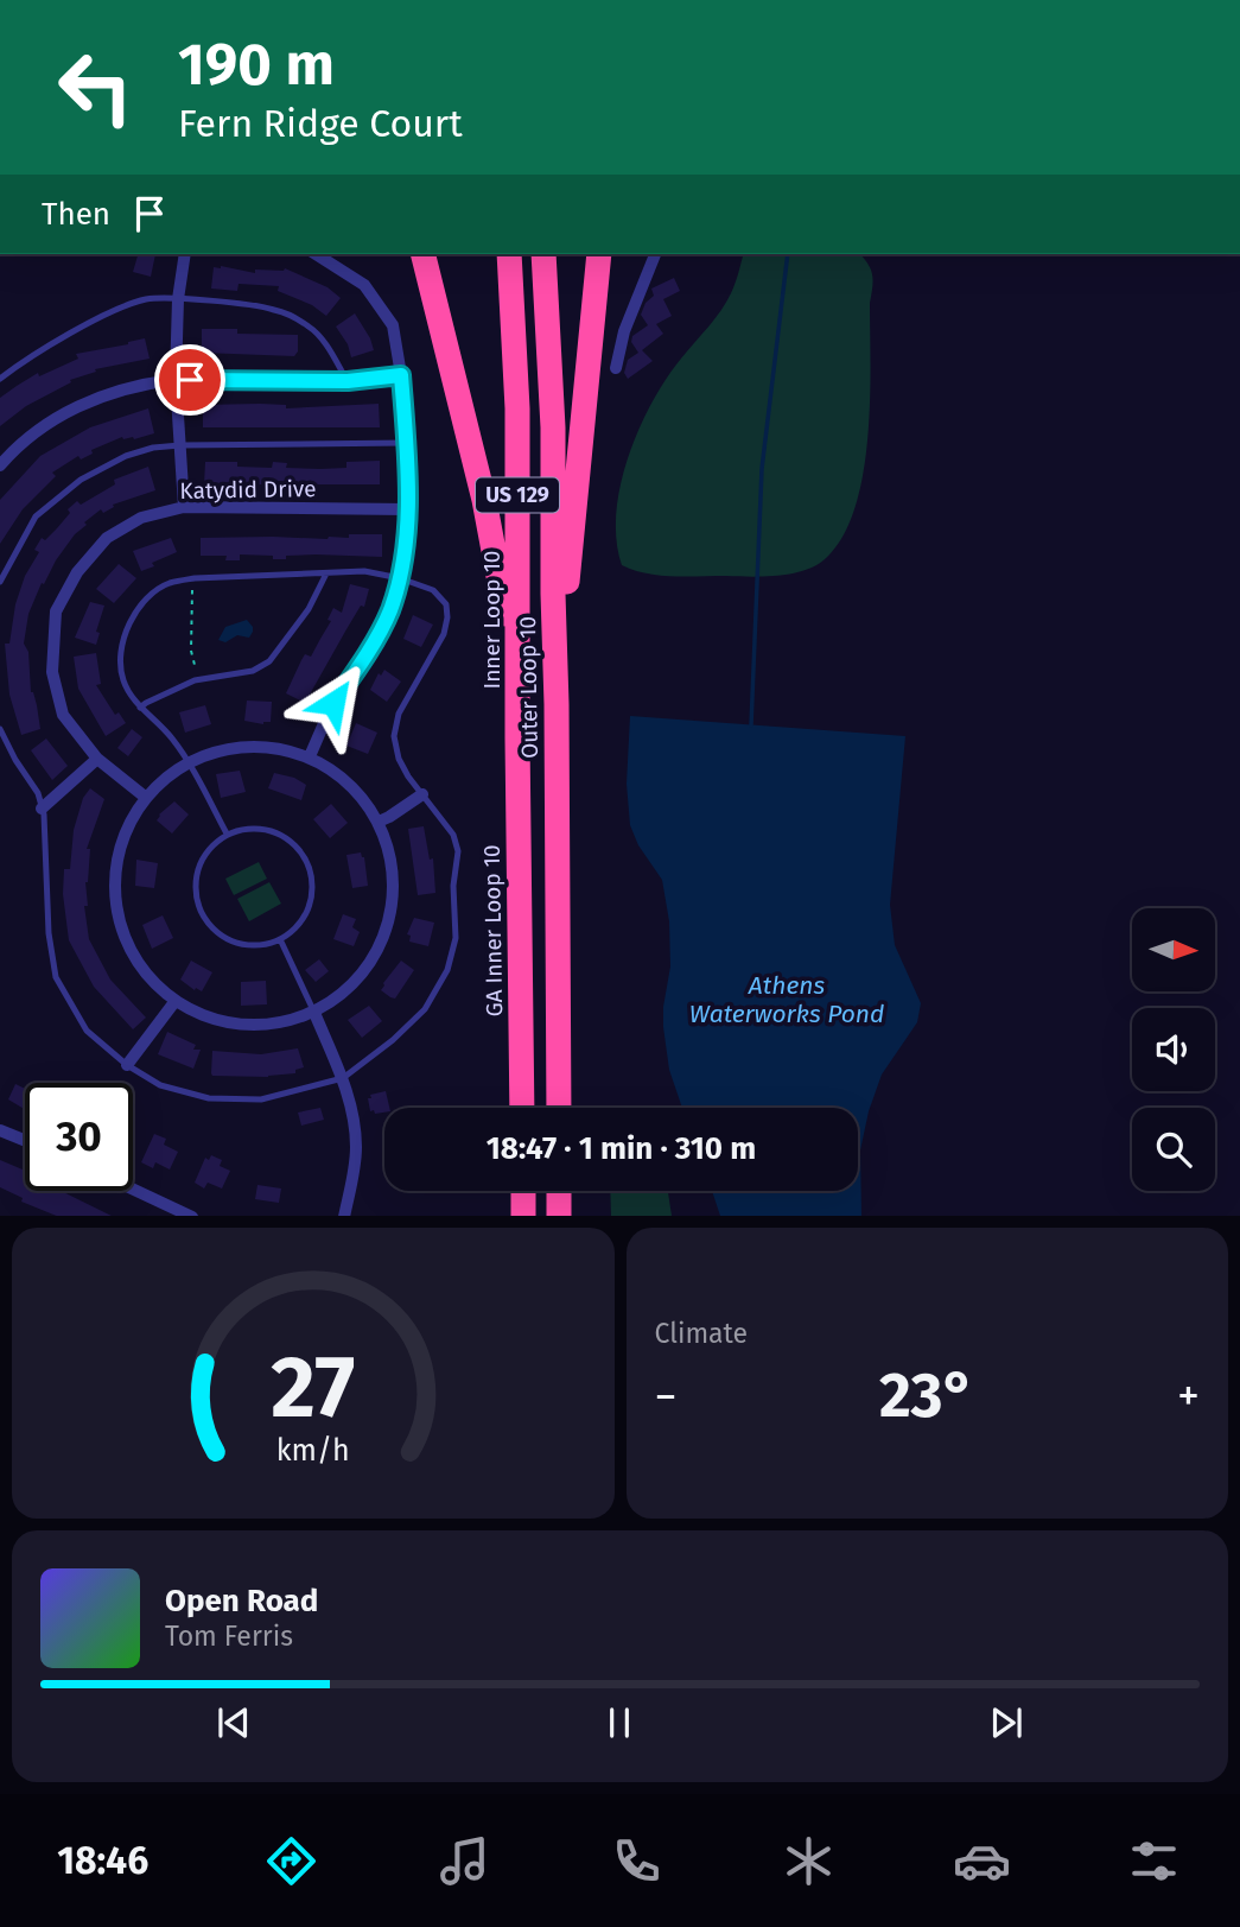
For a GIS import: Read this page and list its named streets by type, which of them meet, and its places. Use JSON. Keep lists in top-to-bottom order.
{
  "streets": {
    "highway": [
      "US 129",
      "Inner Loop 10",
      "Outer Loop 10",
      "GA Inner Loop 10"
    ],
    "street": ["Katydid Drive"]
  },
  "crossings": [
    ["Inner Loop 10", "GA Inner Loop 10"]
  ],
  "water": ["Athens Waterworks Pond"],
  "north": "right",
  "page": {
    "turn": ["190 m", "Fern Ridge Court"],
    "then": "Then",
    "limit": "30",
    "trip": "18:47 · 1 min · 310 m",
    "tile": "Climate",
    "heat": ["−", "23°", "+"],
    "song": ["Open Road", "Tom Ferris"],
    "tabs": "18:46",
    "gauge": ["27", "km/h"]
  }
}
